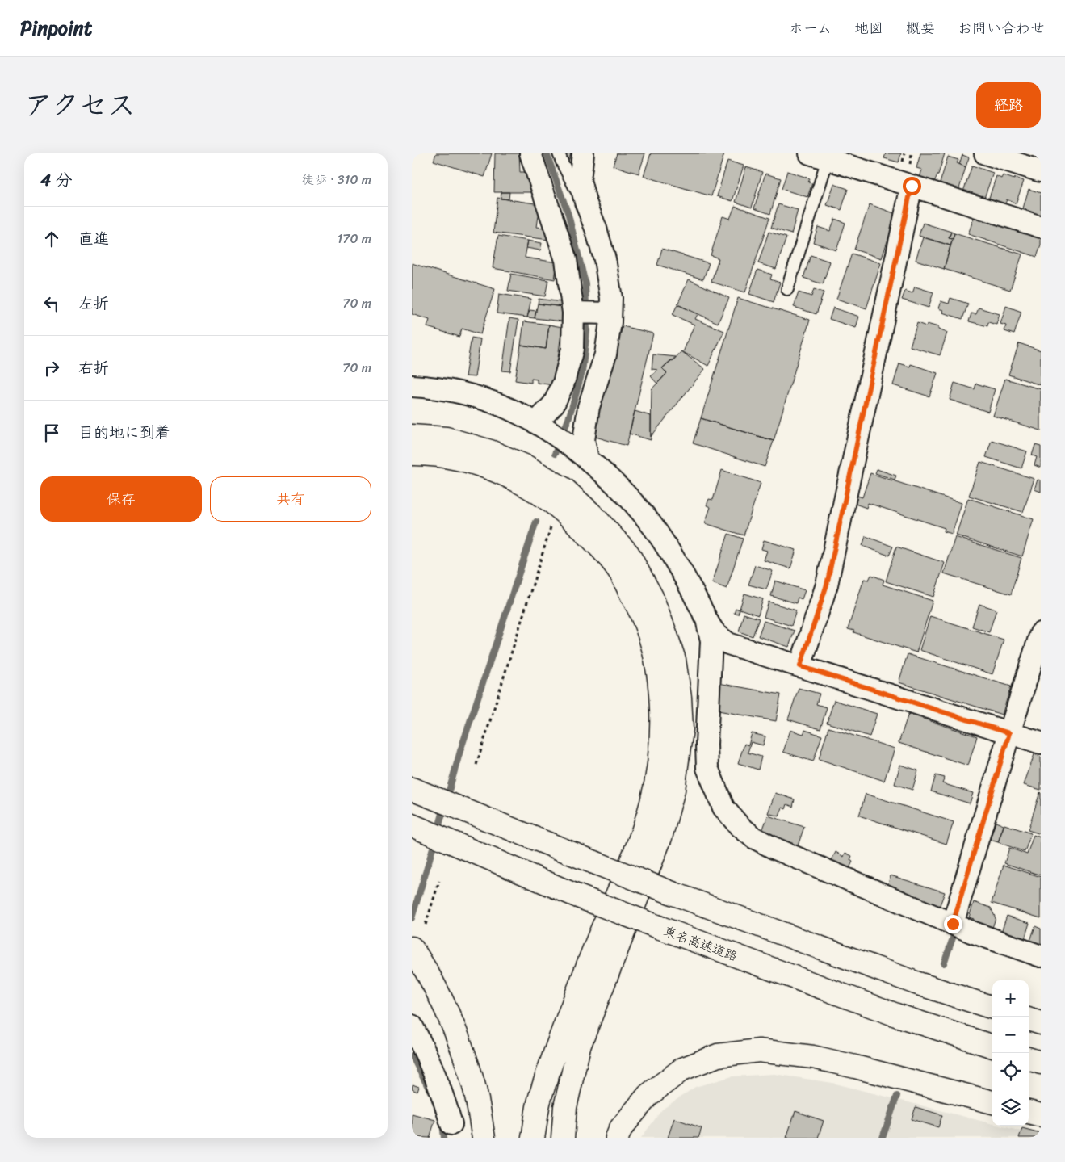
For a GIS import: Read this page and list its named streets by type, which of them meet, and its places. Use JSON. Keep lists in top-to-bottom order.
{
  "streets": {
    "highway": ["東名高速道路"]
  },
  "page": {
    "header": "Pinpoint",
    "nav": [
      "ホーム",
      "地図",
      "概要",
      "お問い合わせ"
    ],
    "title": "アクセス",
    "buttons": [
      "経路",
      ["保存", "共有"]
    ],
    "heading": ["4 分", "徒歩 · 310 m"],
    "list": [
      ["直進", "170 m"],
      ["左折", "70 m"],
      ["右折", "70 m"],
      "目的地に到着"
    ],
    "map_buttons": ["+", "−"]
  }
}
